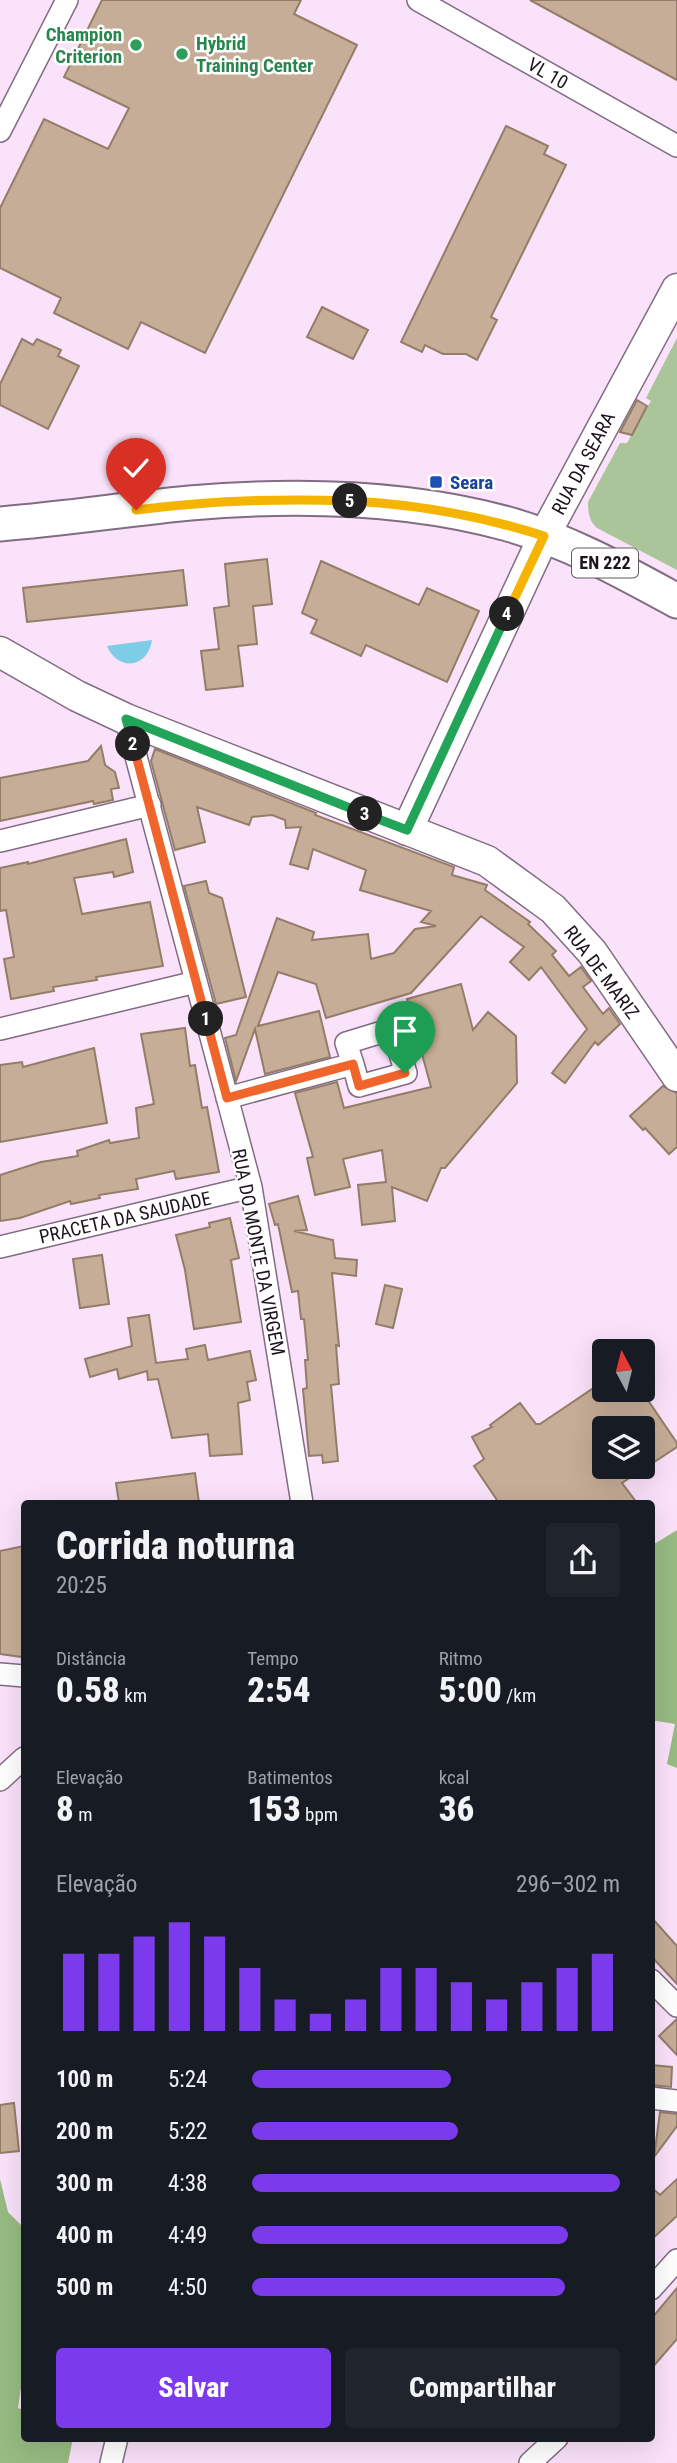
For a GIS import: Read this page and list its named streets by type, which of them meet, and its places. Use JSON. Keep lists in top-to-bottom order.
{
  "streets": {
    "main road": ["RUA DA SEARA", "EN 222", "RUA DE MARIZ"],
    "street": ["VL 10", "PRACETA DA SAUDADE", "RUA DO MONTE DA VIRGEM"]
  },
  "crossings": [
    ["RUA DA SEARA", "EN 222"],
    ["RUA DA SEARA", "RUA DE MARIZ"],
    ["RUA DE MARIZ", "RUA DO MONTE DA VIRGEM"],
    ["PRACETA DA SAUDADE", "RUA DO MONTE DA VIRGEM"]
  ],
  "places": {
    "other": ["Champion Criterion", "Hybrid Training Center"],
    "transit": ["Seara"]
  },
  "north": "top",
  "page": {
    "pins": [
      "5",
      "4",
      "2",
      "3",
      "1"
    ],
    "heading": ["Corrida noturna", "20:25"],
    "stats": [
      ["Distância", "0.58 km"],
      ["Tempo", "2:54"],
      ["Ritmo", "5:00 /km"],
      ["Elevação", "8 m"],
      ["Batimentos", "153 bpm"],
      ["kcal", "36"]
    ],
    "chart": ["Elevação", "296–302 m"],
    "list": [
      {
        "name": "100 m",
        "note": "5:24"
      },
      {
        "name": "200 m",
        "note": "5:22"
      },
      {
        "name": "300 m",
        "note": "4:38"
      },
      {
        "name": "400 m",
        "note": "4:49"
      },
      {
        "name": "500 m",
        "note": "4:50"
      }
    ],
    "buttons": ["Salvar", "Compartilhar"]
  }
}
